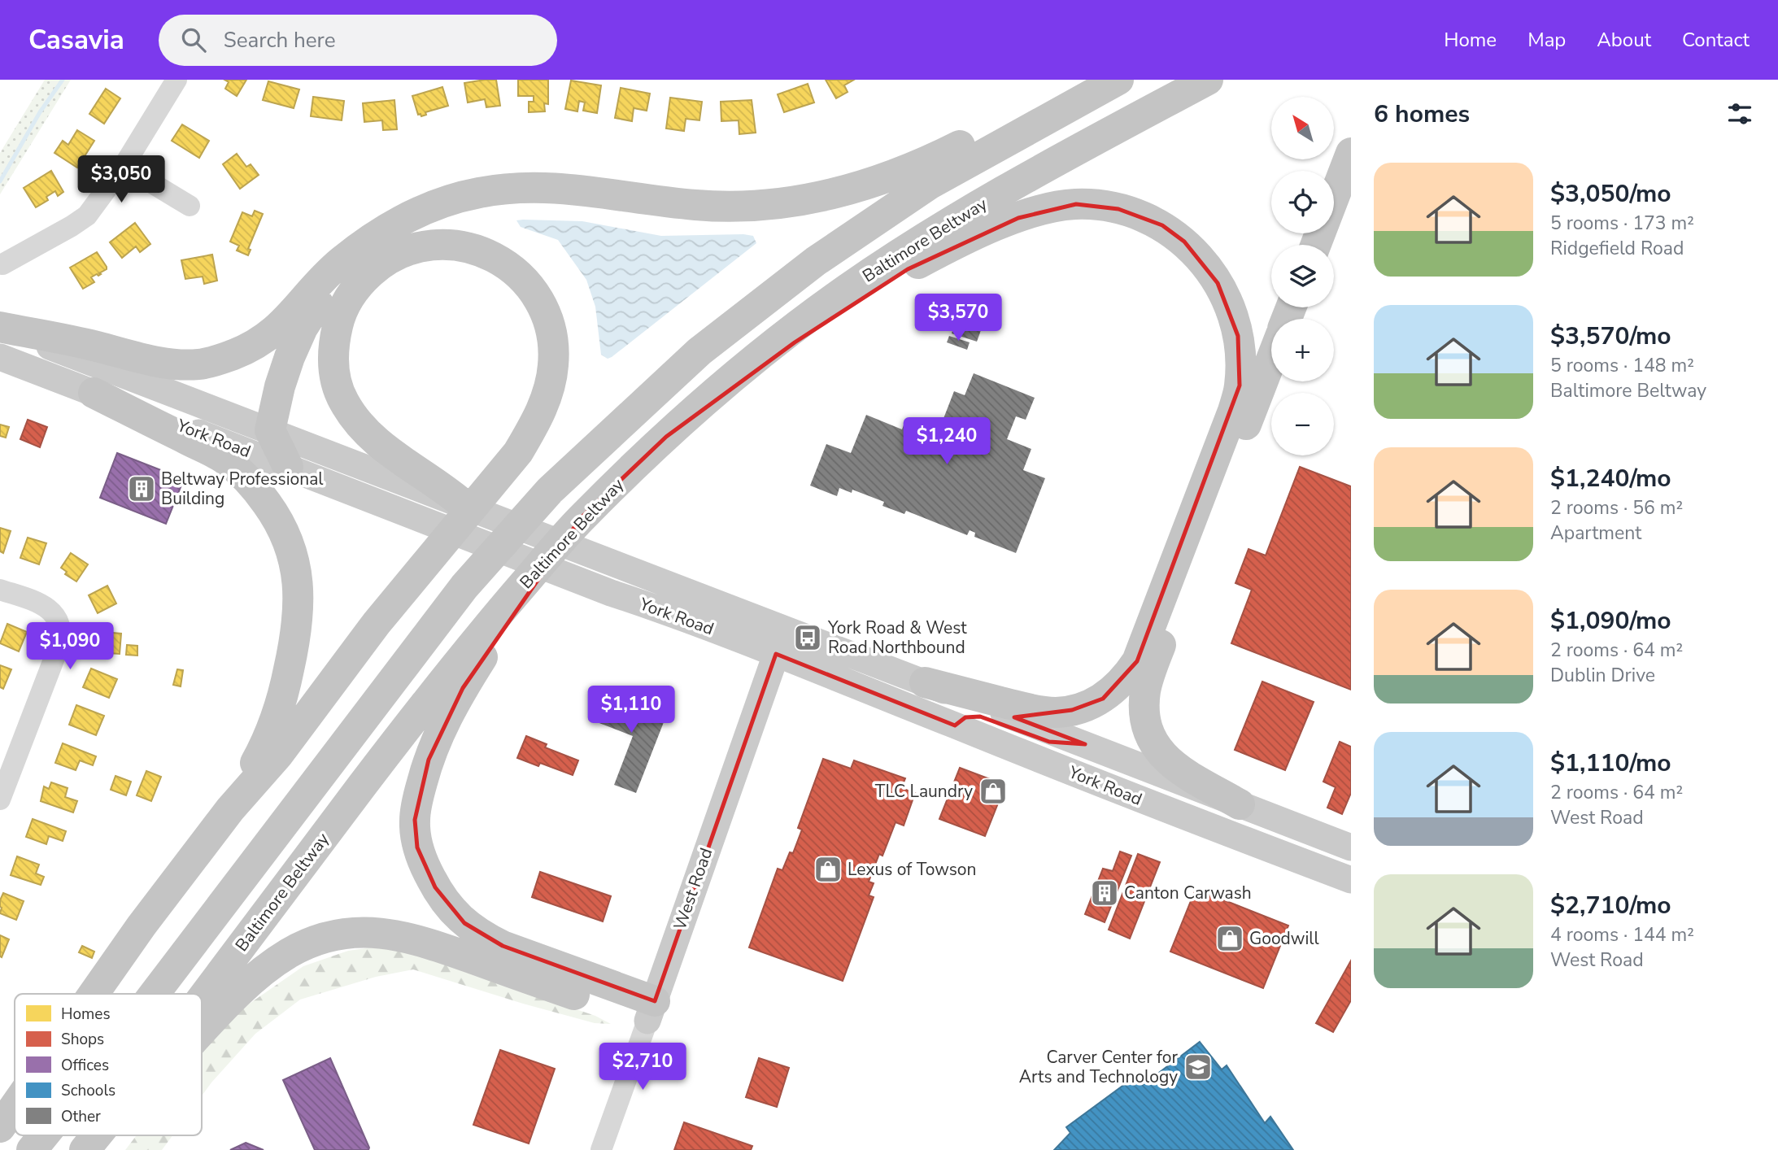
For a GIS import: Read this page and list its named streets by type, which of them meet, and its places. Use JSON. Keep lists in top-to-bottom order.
{
  "streets": {
    "highway": ["Baltimore Beltway"],
    "main road": ["York Road", "West Road"]
  },
  "crossings": [
    ["York Road", "West Road"]
  ],
  "places": {
    "building": ["Beltway Professional Building", "Canton Carwash"],
    "bus stop": ["York Road & West Road Northbound"],
    "shop": ["TLC Laundry", "Lexus of Towson", "Goodwill"],
    "school or university": ["Carver Center for Arts and Technology"]
  },
  "legend": [
    "Homes",
    "Shops",
    "Offices",
    "Schools",
    "Other"
  ],
  "north": "top left",
  "page": {
    "header": "Casavia",
    "search": "Search here",
    "nav": [
      "Home",
      "Map",
      "About",
      "Contact"
    ],
    "heading": "6 homes",
    "map_buttons": ["+", "−"],
    "list": [
      {
        "name": "$3,050/mo",
        "note": "5 rooms · 173 m² · Ridgefield Road"
      },
      {
        "name": "$3,570/mo",
        "note": "5 rooms · 148 m² · Baltimore Beltway"
      },
      {
        "name": "$1,240/mo",
        "note": "2 rooms · 56 m² · Apartment"
      },
      {
        "name": "$1,090/mo",
        "note": "2 rooms · 64 m² · Dublin Drive"
      },
      {
        "name": "$1,110/mo",
        "note": "2 rooms · 64 m² · West Road"
      },
      {
        "name": "$2,710/mo",
        "note": "4 rooms · 144 m² · West Road"
      }
    ],
    "price": [
      "$3,050",
      "$3,570",
      "$1,240",
      "$1,090",
      "$1,110",
      "$2,710"
    ]
  }
}
